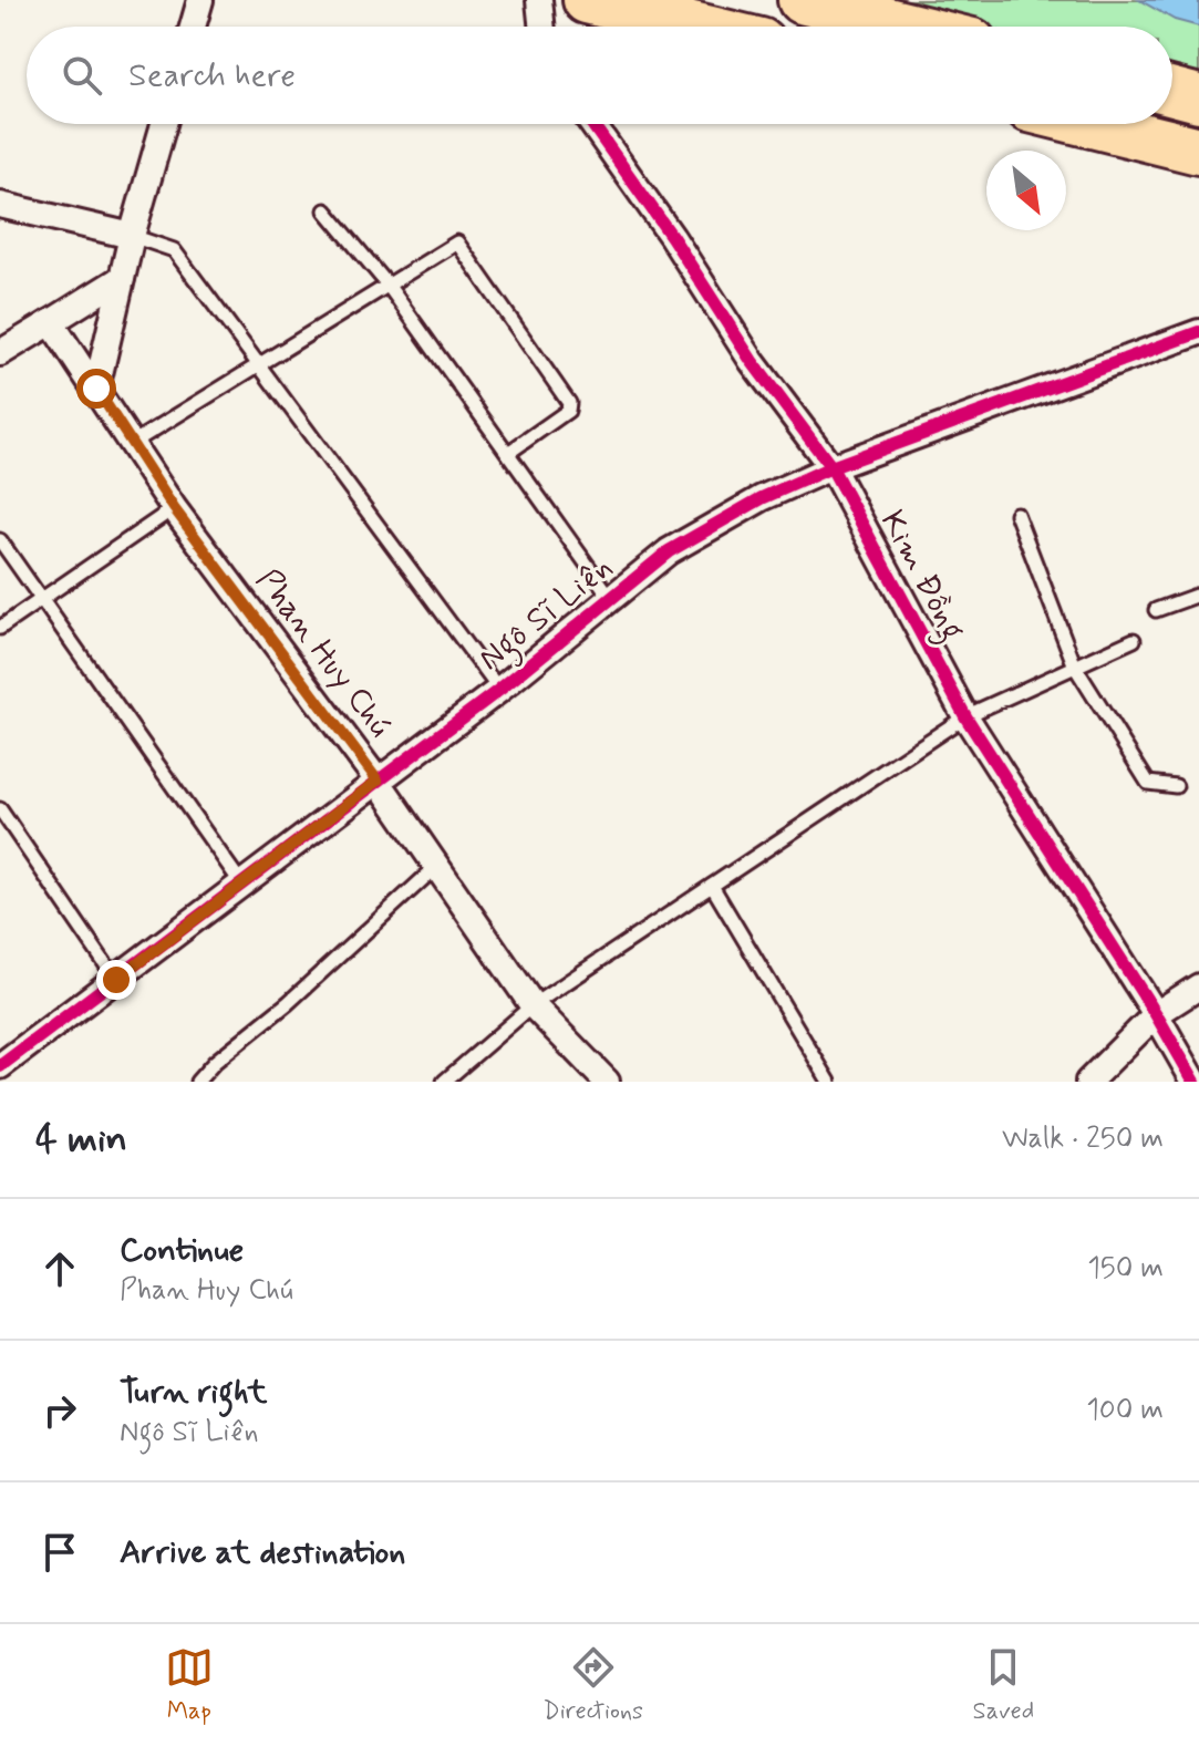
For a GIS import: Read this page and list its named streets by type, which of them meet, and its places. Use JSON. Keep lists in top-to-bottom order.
{
  "streets": {
    "street": ["Kim Đồng", "Ngô Sĩ Liên", "Phan Huy Chú"]
  },
  "crossings": [
    ["Kim Đồng", "Ngô Sĩ Liên"],
    ["Ngô Sĩ Liên", "Phan Huy Chú"]
  ],
  "north": "bottom right",
  "page": {
    "search": "Search here",
    "heading": ["4 min", "Walk · 250 m"],
    "list": [
      ["Continue", "Phan Huy Chú", "150 m"],
      ["Turn right", "Ngô Sĩ Liên", "100 m"],
      "Arrive at destination"
    ],
    "nav": ["Map", "Directions", "Saved"]
  }
}
